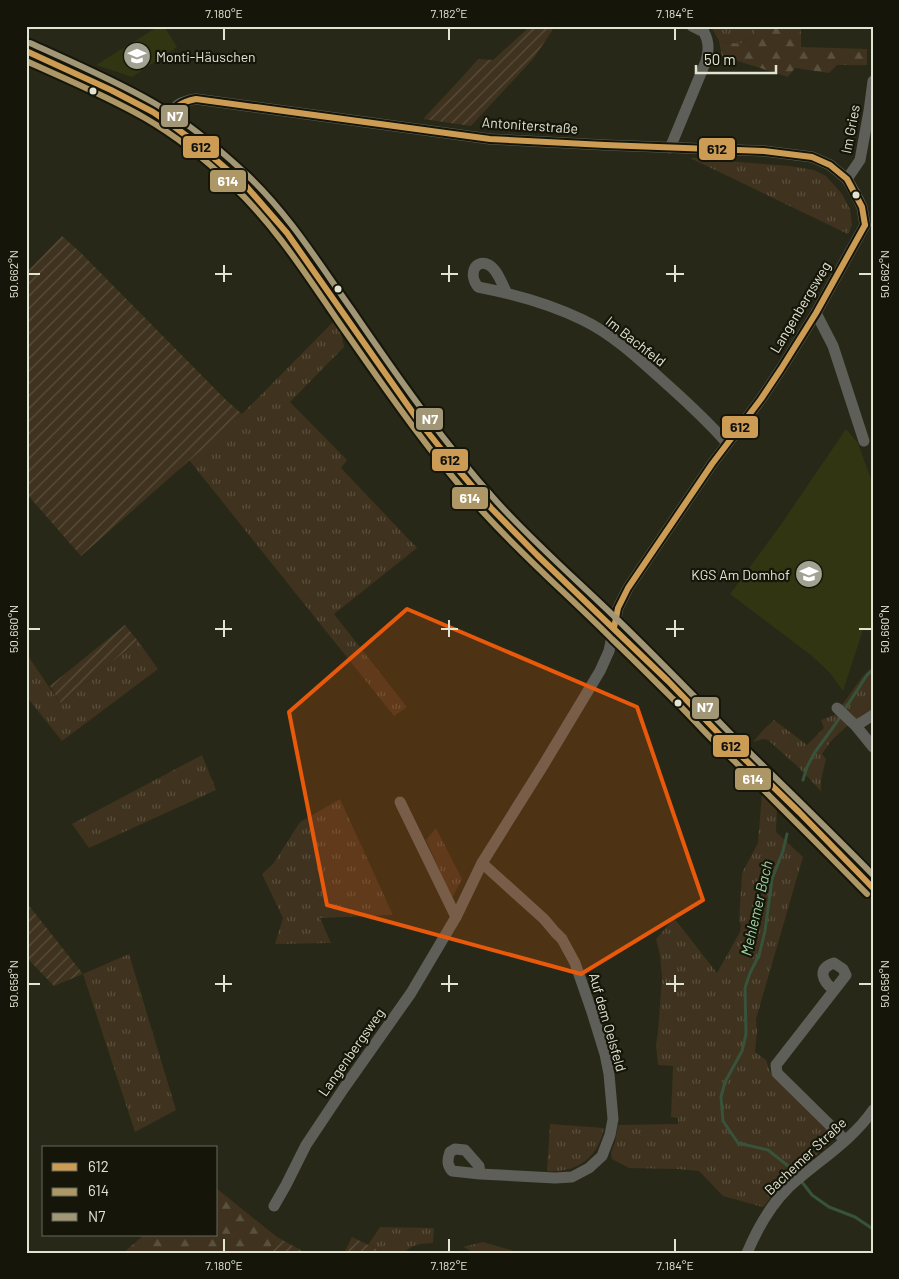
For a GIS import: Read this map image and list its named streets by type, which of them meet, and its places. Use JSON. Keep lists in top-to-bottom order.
{
  "streets": {
    "street": [
      "Antoniterstraße",
      "Im Gries",
      "Langenbergsweg",
      "Im Bachfeld",
      "Auf dem Oelsfeld",
      "Bachemer Straße"
    ]
  },
  "crossings": [
    ["Antoniterstraße", "Im Gries"],
    ["Antoniterstraße", "Langenbergsweg"],
    ["Langenbergsweg", "Im Bachfeld"],
    ["Langenbergsweg", "Auf dem Oelsfeld"]
  ],
  "water": ["Mehlemer Bach"],
  "places": {
    "school or university": ["Monti-Häuschen", "KGS Am Domhof"]
  },
  "lines": ["transit line N7", "transit line 612", "transit line 614"],
  "legend": ["612", "614", "N7"],
  "scale_bar": "50 m",
  "coordinates": [
    "7.180°E",
    "7.182°E",
    "7.184°E",
    "50.662°N",
    "50.660°N",
    "50.658°N"
  ]
}
